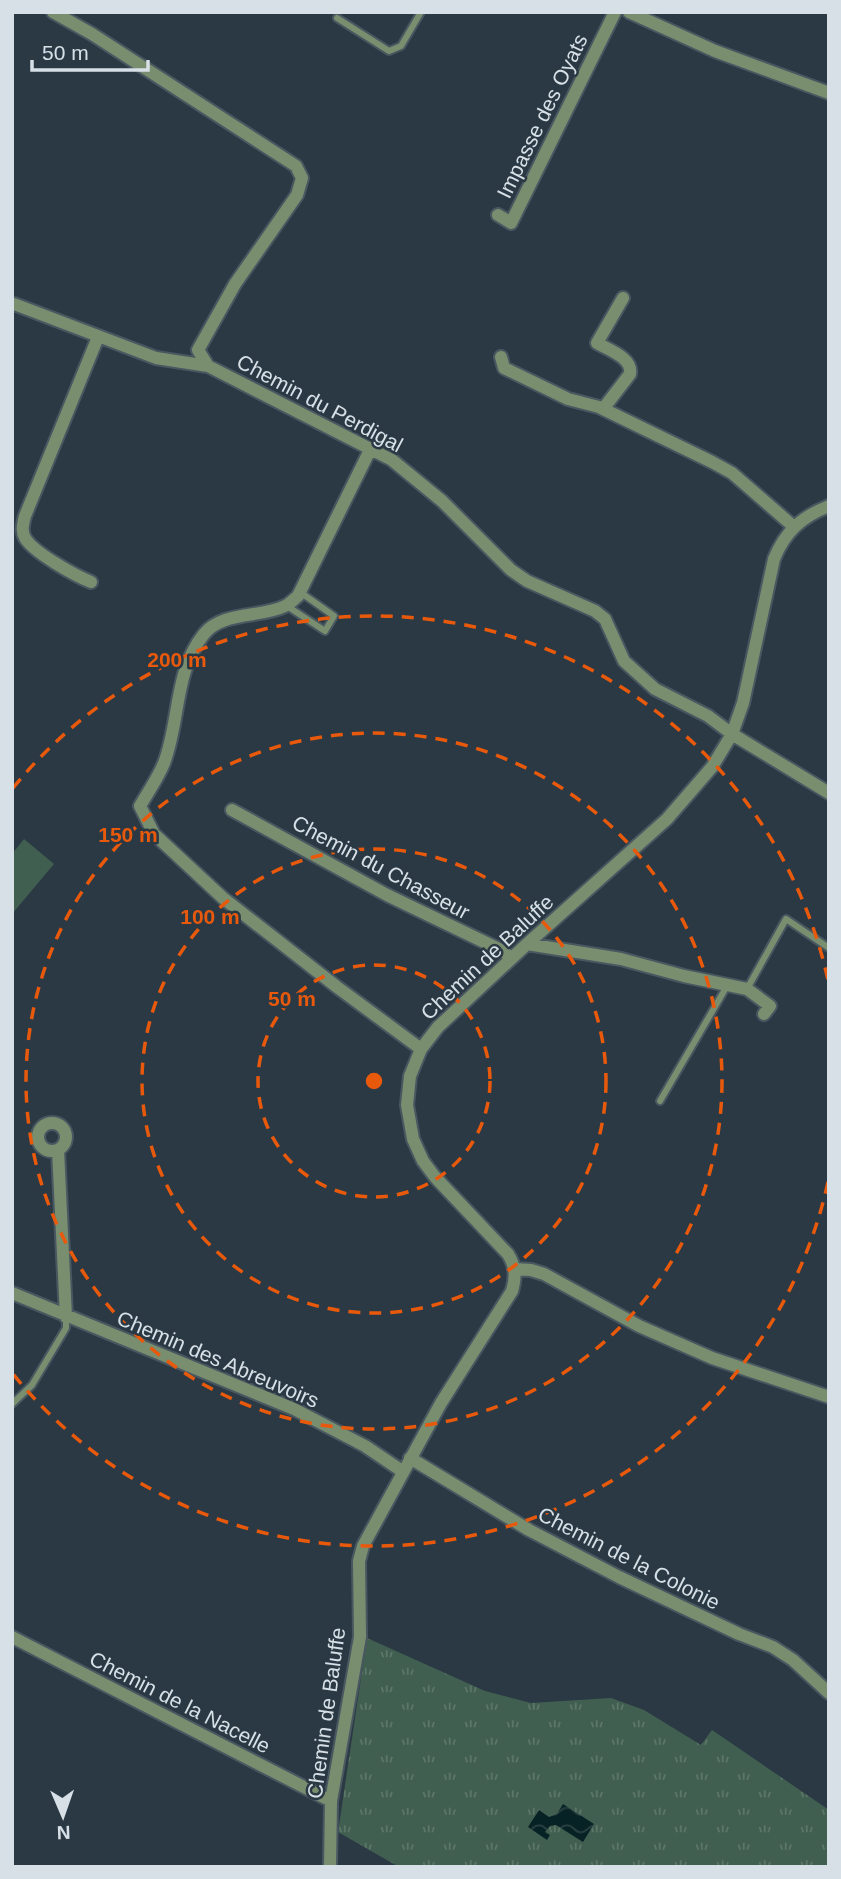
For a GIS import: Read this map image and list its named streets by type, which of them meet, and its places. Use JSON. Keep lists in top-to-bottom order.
{
  "streets": {
    "street": [
      "Impasse des Oyats",
      "Chemin du Perdigal",
      "Chemin du Chasseur",
      "Chemin de Baluffe",
      "Chemin des Abreuvoirs",
      "Chemin de la Colonie",
      "Chemin de la Nacelle"
    ]
  },
  "crossings": [
    ["Chemin du Perdigal", "Chemin de Baluffe"],
    ["Chemin du Chasseur", "Chemin de Baluffe"],
    ["Chemin de Baluffe", "Chemin des Abreuvoirs"],
    ["Chemin de Baluffe", "Chemin de la Colonie"],
    ["Chemin de Baluffe", "Chemin de la Nacelle"]
  ],
  "scale_bar": "50 m",
  "north": "bottom",
  "rings": [
    "200 m",
    "150 m",
    "100 m",
    "50 m"
  ]
}
